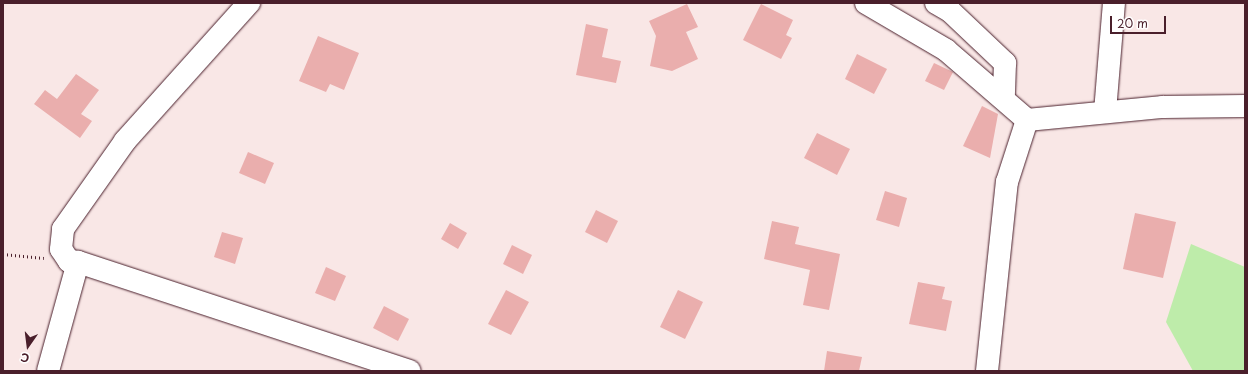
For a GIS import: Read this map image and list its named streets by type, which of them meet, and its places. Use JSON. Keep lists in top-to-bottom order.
{
  "scale_bar": "20 m",
  "north": "bottom"
}
